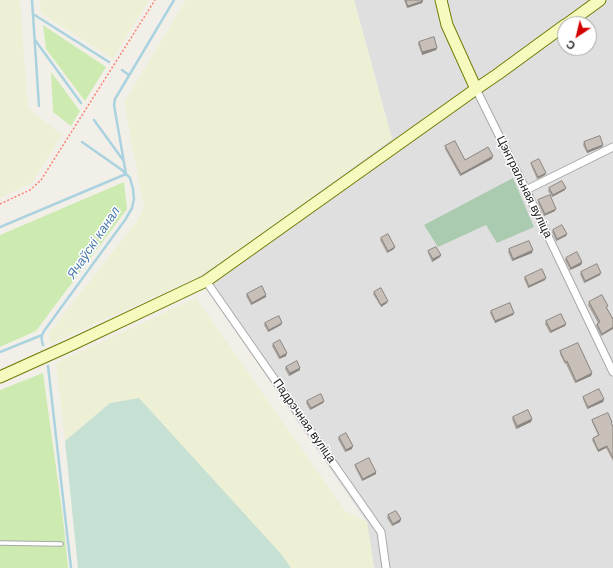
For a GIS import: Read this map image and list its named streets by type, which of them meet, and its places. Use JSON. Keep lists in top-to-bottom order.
{
  "streets": {
    "main road": ["Цэнтральная вуліца"],
    "street": ["Падрэчная вуліца"]
  },
  "water": ["Ячаўскі канал"],
  "north": "bottom left"
}
